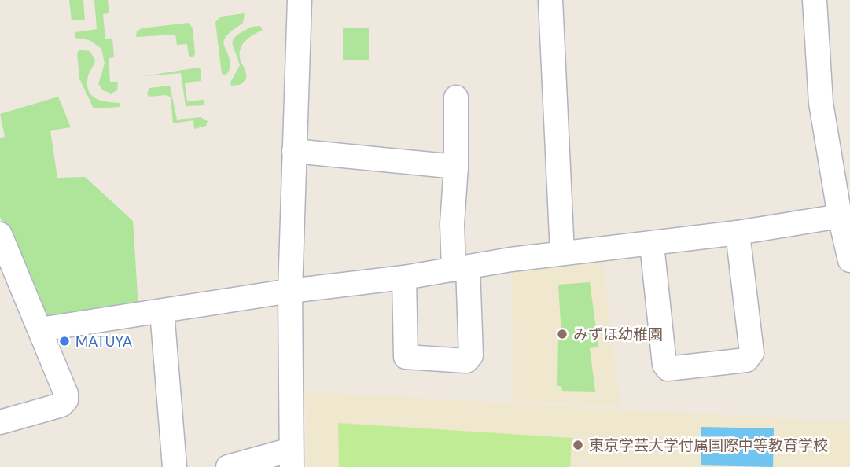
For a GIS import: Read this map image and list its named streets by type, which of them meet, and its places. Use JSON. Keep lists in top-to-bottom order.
{
  "places": ["みずほ幼稚園", "MATUYA", "東京学芸大学付属国際中等教育学校"]
}
